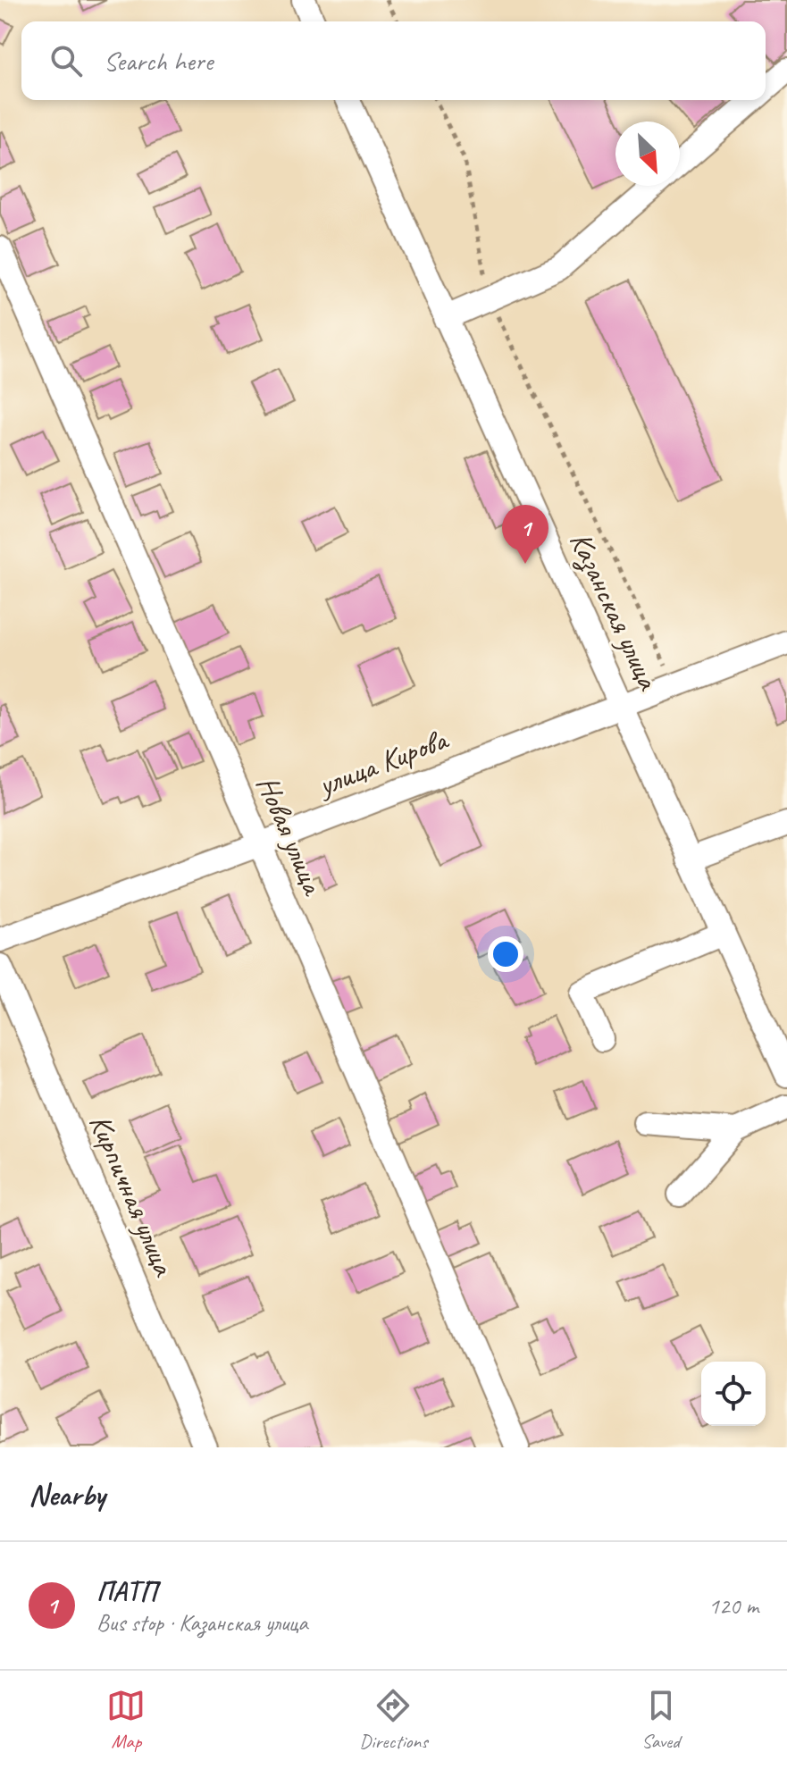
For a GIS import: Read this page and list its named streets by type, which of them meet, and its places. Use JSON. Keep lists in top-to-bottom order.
{
  "streets": {
    "street": [
      "Казанская улица",
      "улица Кирова",
      "Новая улица",
      "Кирпичная улица"
    ]
  },
  "crossings": [
    ["Казанская улица", "улица Кирова"],
    ["улица Кирова", "Новая улица"]
  ],
  "north": "bottom right",
  "page": {
    "search": "Search here",
    "pins": "1",
    "heading": "Nearby",
    "list": [
      {
        "mark": "1",
        "name": "ПАТП",
        "note": "Bus stop · Казанская улица",
        "value": "120 m"
      }
    ],
    "nav": ["Map", "Directions", "Saved"]
  }
}
